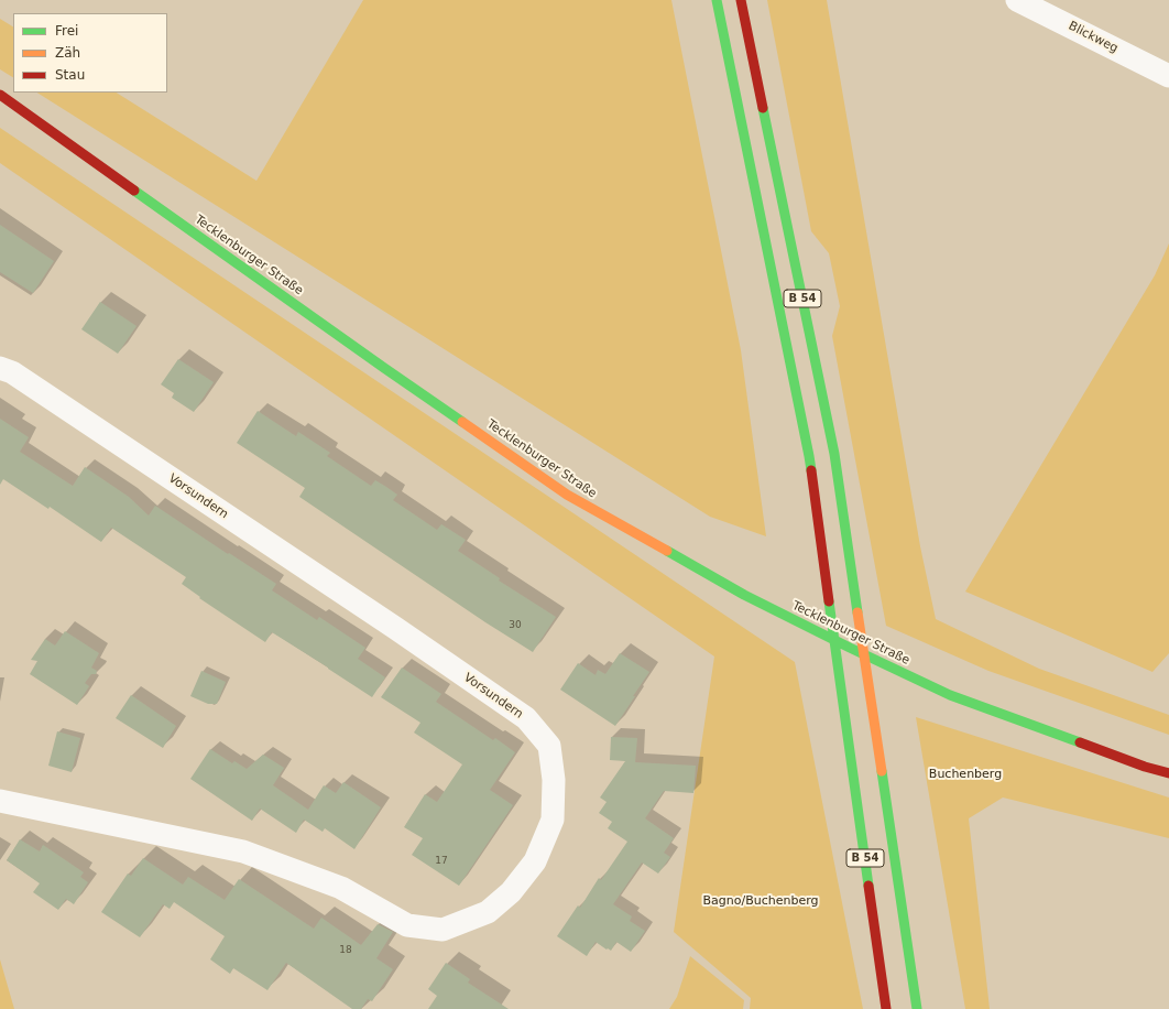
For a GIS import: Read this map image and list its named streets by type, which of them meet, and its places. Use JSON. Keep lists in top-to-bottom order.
{
  "streets": {
    "main road": ["Tecklenburger Straße", "B 54"],
    "street": ["Blickweg", "Vorsundern"]
  },
  "parks": ["Buchenberg", "Bagno/Buchenberg"],
  "house_numbers": ["30", "17", "18"],
  "legend": ["Frei", "Zäh", "Stau"]
}
